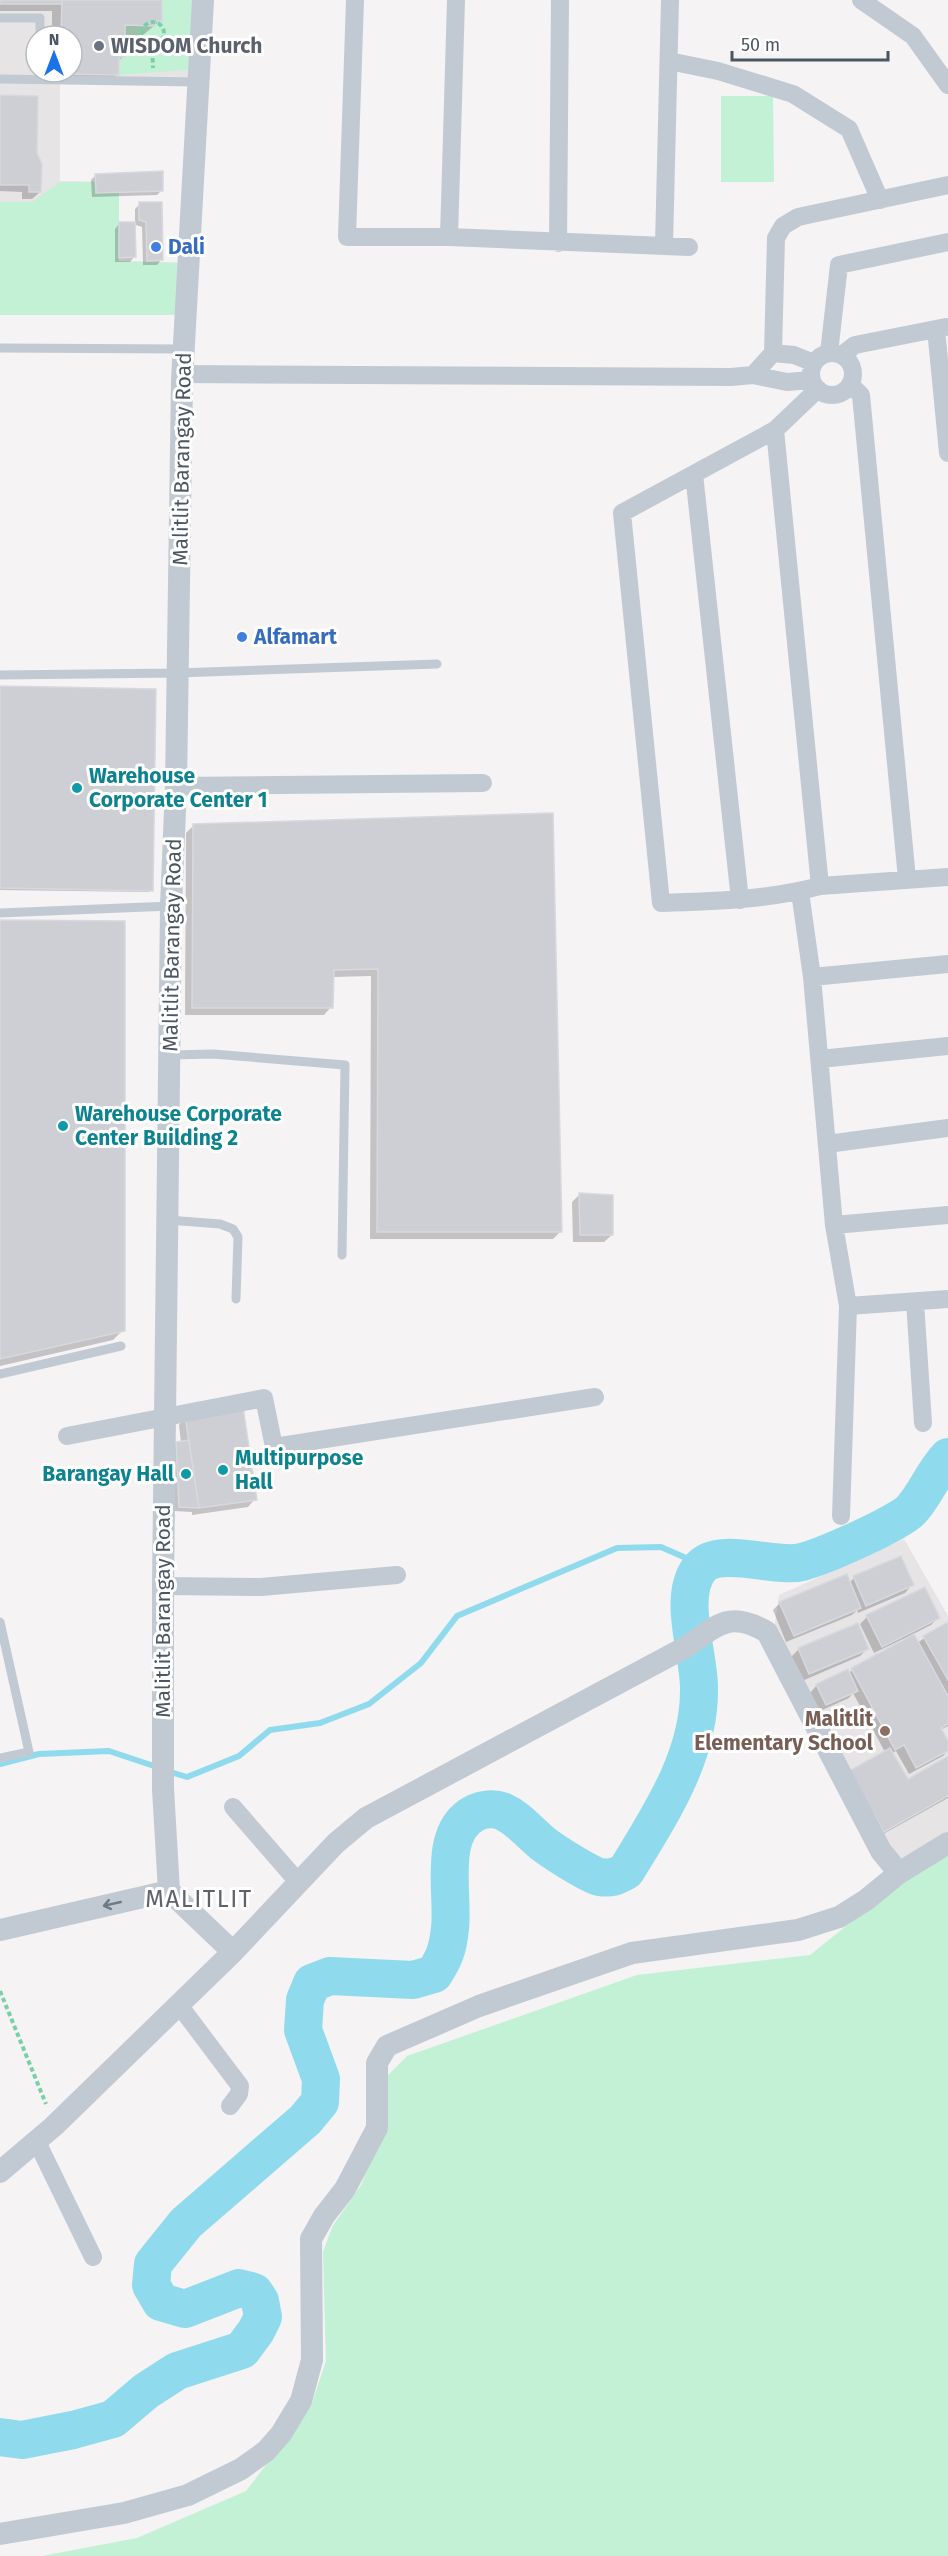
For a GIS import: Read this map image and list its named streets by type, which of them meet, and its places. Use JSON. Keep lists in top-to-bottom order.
{
  "streets": {
    "street": ["Malitlit Barangay Road"]
  },
  "districts": ["MALITLIT"],
  "places": [
    "WISDOM Church",
    "Dali",
    "Alfamart",
    "Warehouse Corporate Center 1",
    "Warehouse Corporate Center Building 2",
    "Multipurpose Hall",
    "Barangay Hall",
    "Malitlit Elementary School"
  ],
  "scale_bar": "50 m",
  "north": "top"
}
